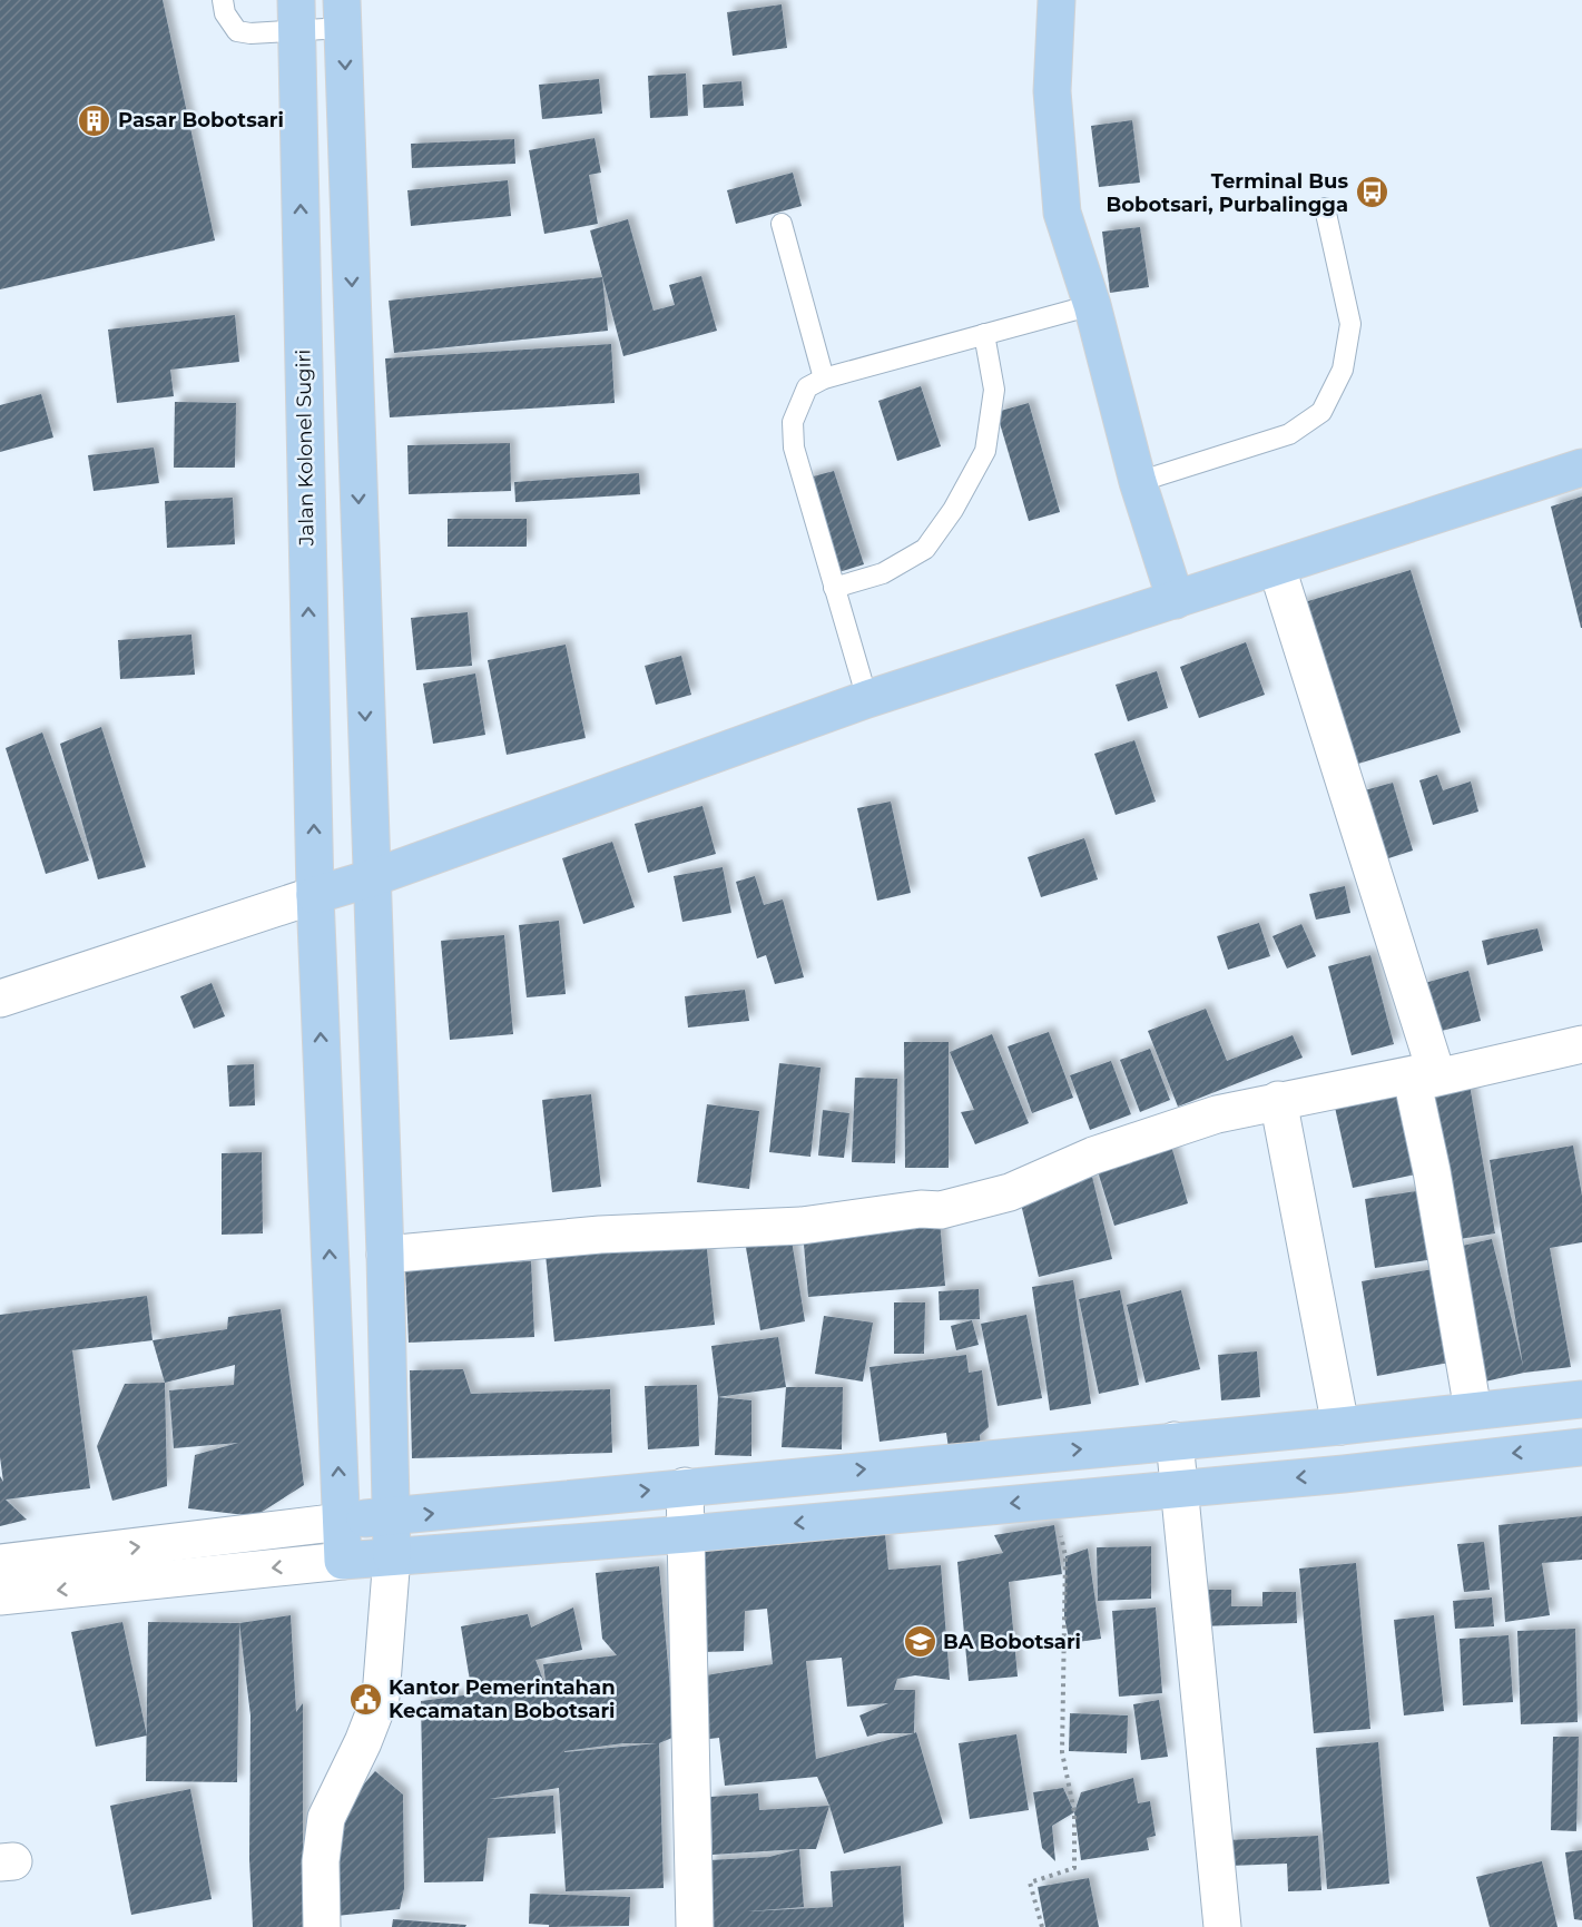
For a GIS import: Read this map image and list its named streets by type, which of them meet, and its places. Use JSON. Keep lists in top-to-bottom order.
{
  "streets": {
    "main road": ["Jalan Kolonel Sugiri"]
  },
  "places": {
    "building": ["Pasar Bobotsari"],
    "bus stop": ["Terminal Bus Bobotsari, Purbalingga"],
    "school or university": ["BA Bobotsari"],
    "public building": ["Kantor Pemerintahan Kecamatan Bobotsari"]
  }
}
